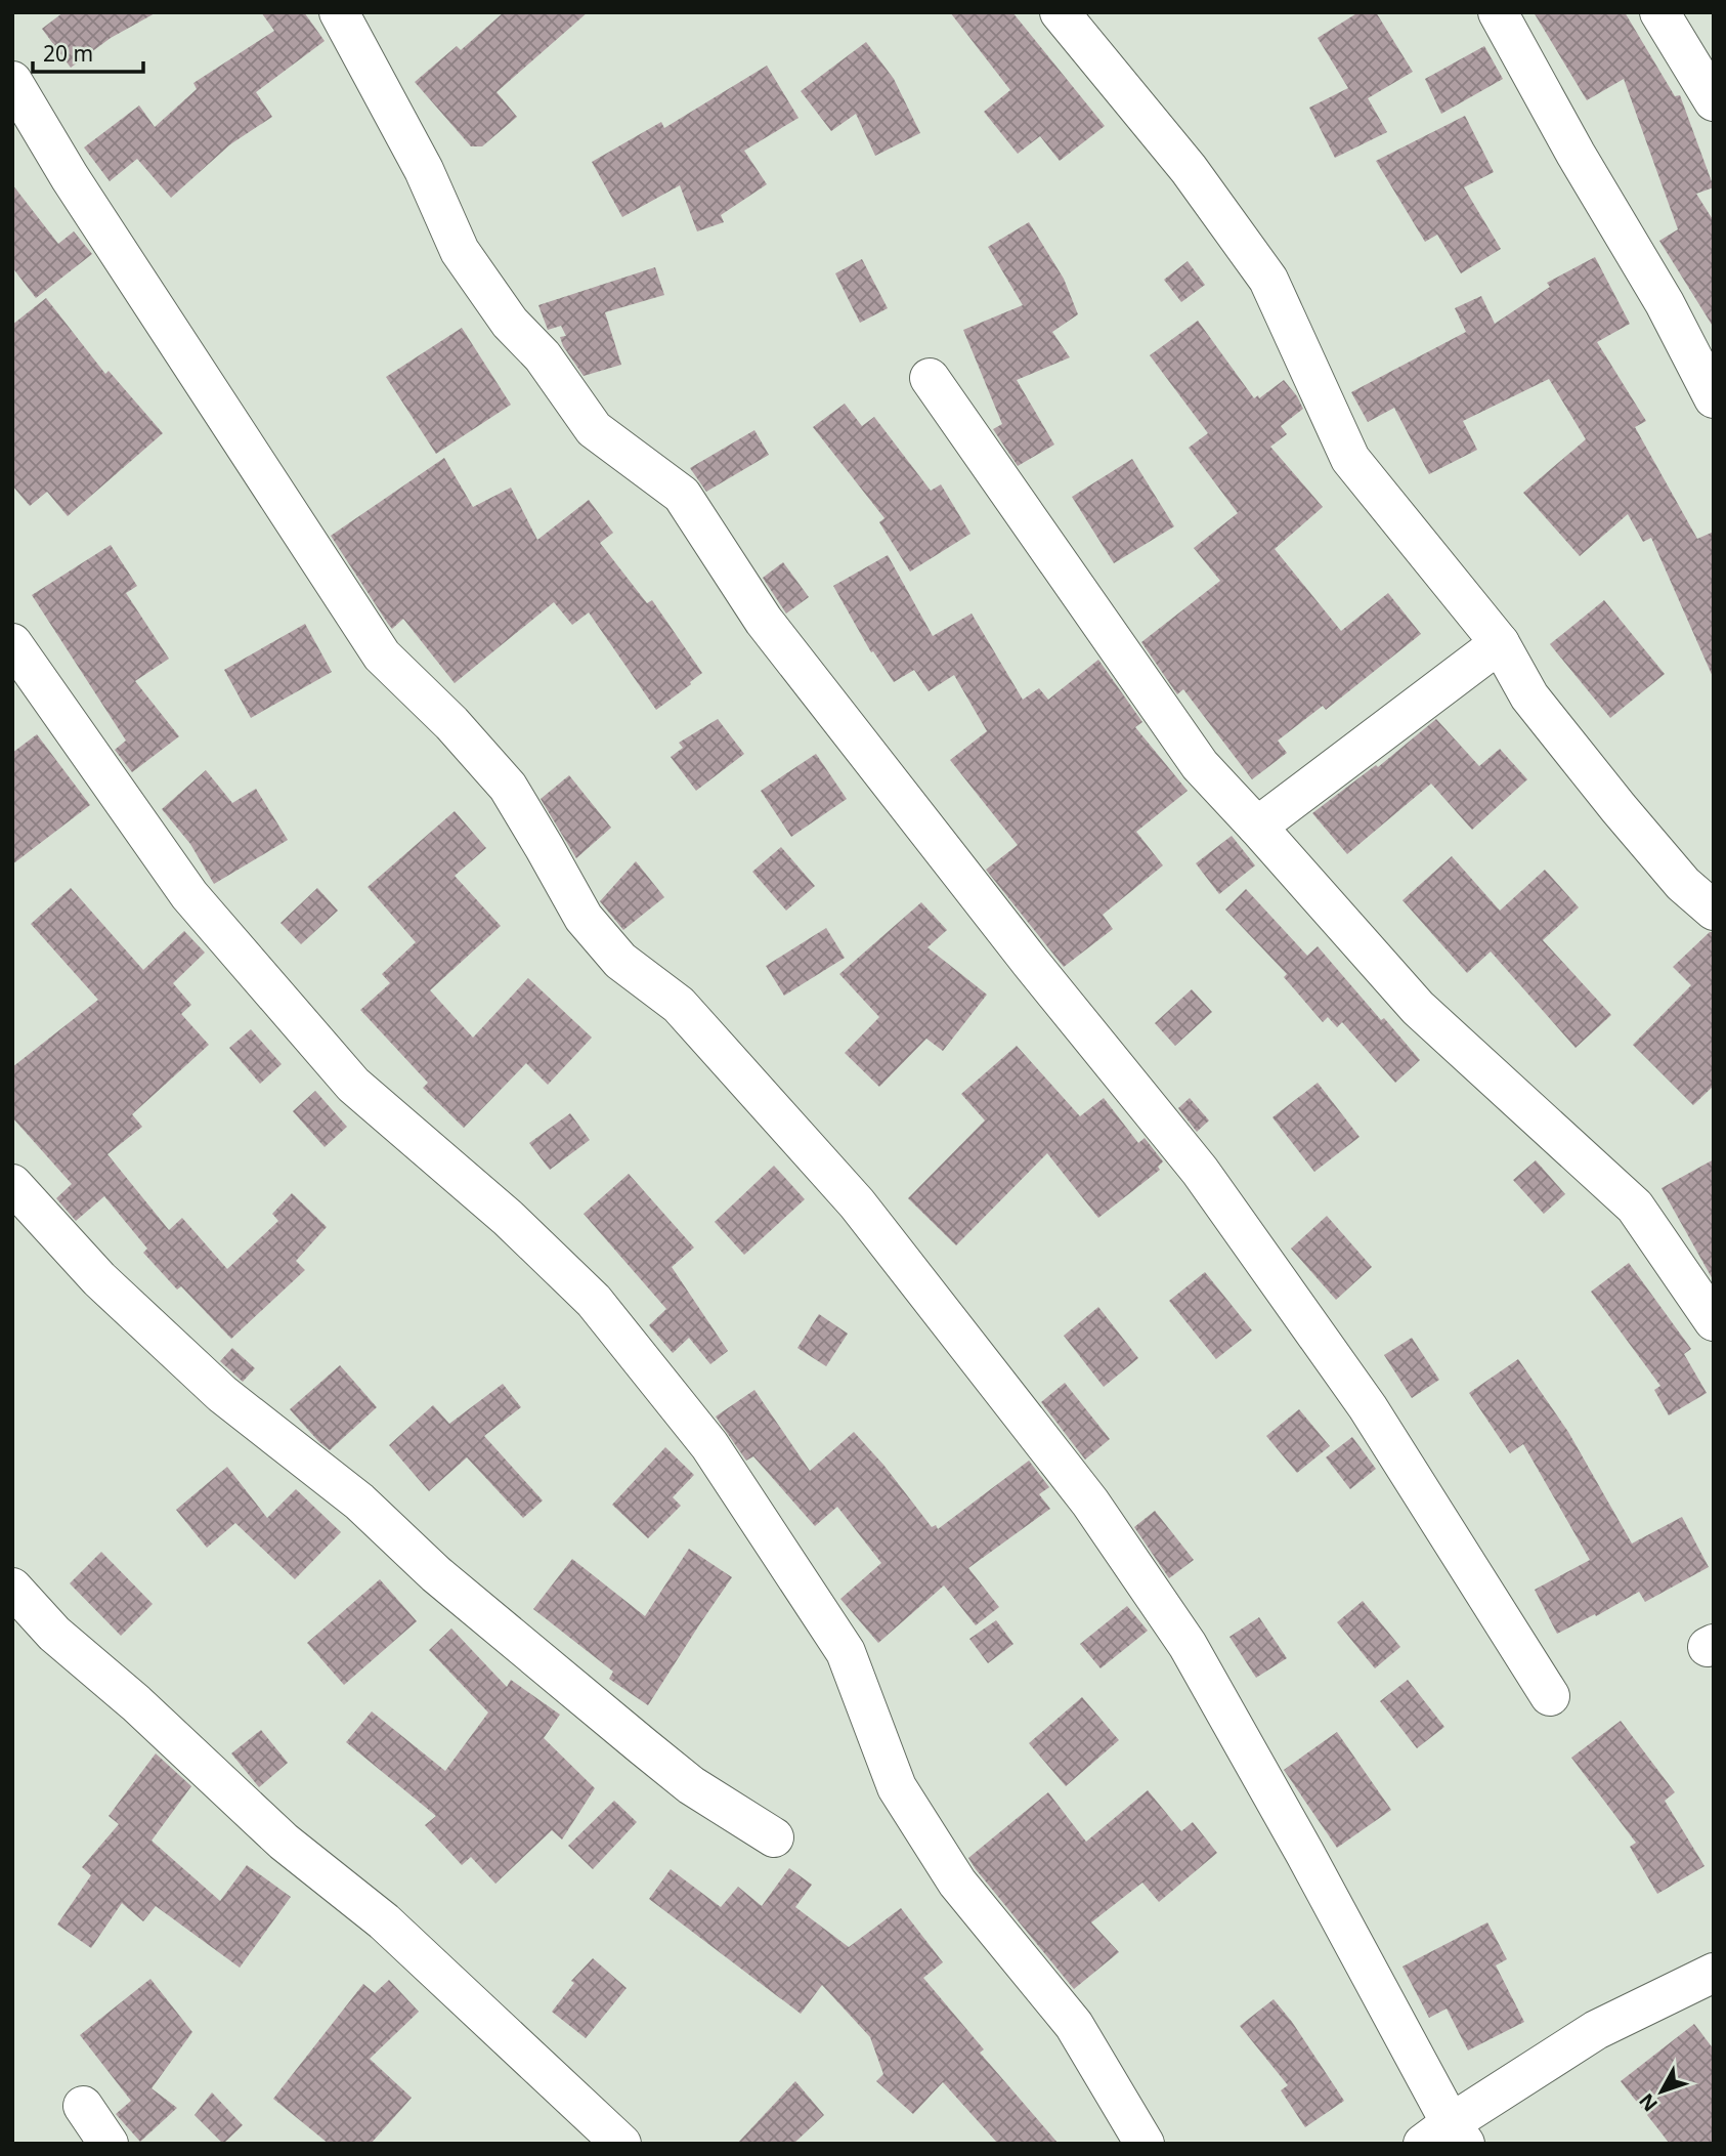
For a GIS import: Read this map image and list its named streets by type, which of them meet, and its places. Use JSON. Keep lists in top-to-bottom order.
{
  "scale_bar": "20 m",
  "north": "bottom left"
}
